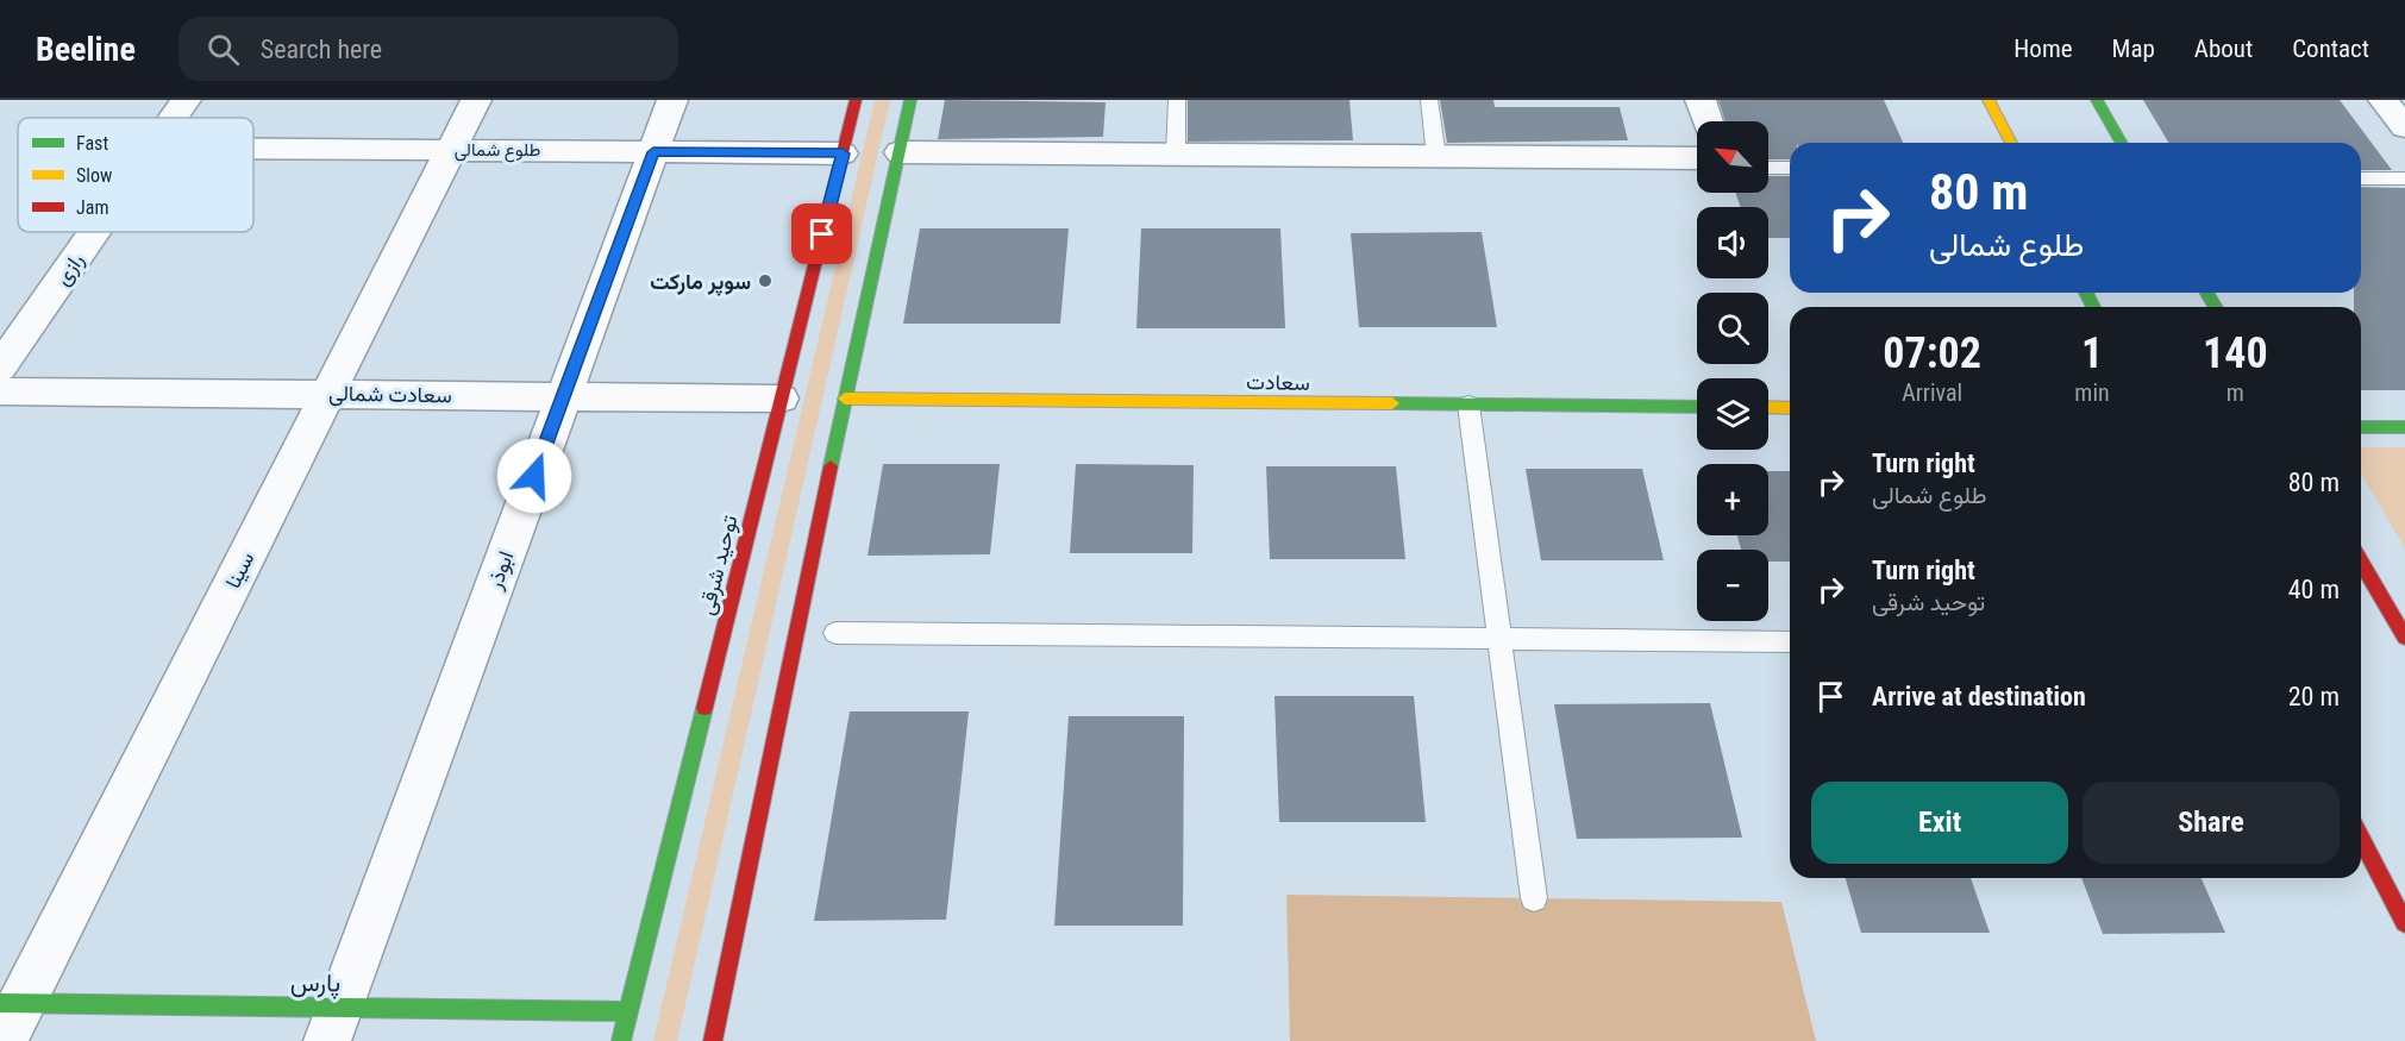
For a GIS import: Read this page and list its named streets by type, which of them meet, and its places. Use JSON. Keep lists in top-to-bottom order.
{
  "streets": {
    "street": [
      "طلوع شمالی",
      "رازی",
      "سعادت",
      "سعادت شمالی",
      "توحید شرقی",
      "سینا",
      "ابوذر",
      "پارس"
    ]
  },
  "crossings": [
    ["طلوع شمالی", "توحید شرقی"],
    ["طلوع شمالی", "سینا"],
    ["طلوع شمالی", "ابوذر"],
    ["سعادت شمالی", "توحید شرقی"],
    ["سعادت شمالی", "سینا"],
    ["سعادت شمالی", "ابوذر"],
    ["توحید شرقی", "پارس"],
    ["سینا", "پارس"],
    ["ابوذر", "پارس"]
  ],
  "places": ["سوپر مارکت"],
  "legend": ["Fast", "Slow", "Jam"],
  "north": "top left",
  "page": {
    "header": "Beeline",
    "search": "Search here",
    "nav": [
      "Home",
      "Map",
      "About",
      "Contact"
    ],
    "map_buttons": ["+", "−"],
    "turn": ["80 m", "طلوع شمالی"],
    "eta": [
      "07:02",
      "Arrival",
      "1",
      "min",
      "140",
      "m"
    ],
    "list": [
      {
        "name": "Turn right",
        "note": "طلوع شمالی",
        "value": "80 m"
      },
      {
        "name": "Turn right",
        "note": "توحید شرقی",
        "value": "40 m"
      },
      {
        "name": "Arrive at destination",
        "value": "20 m"
      }
    ],
    "buttons": ["Exit", "Share"]
  }
}
